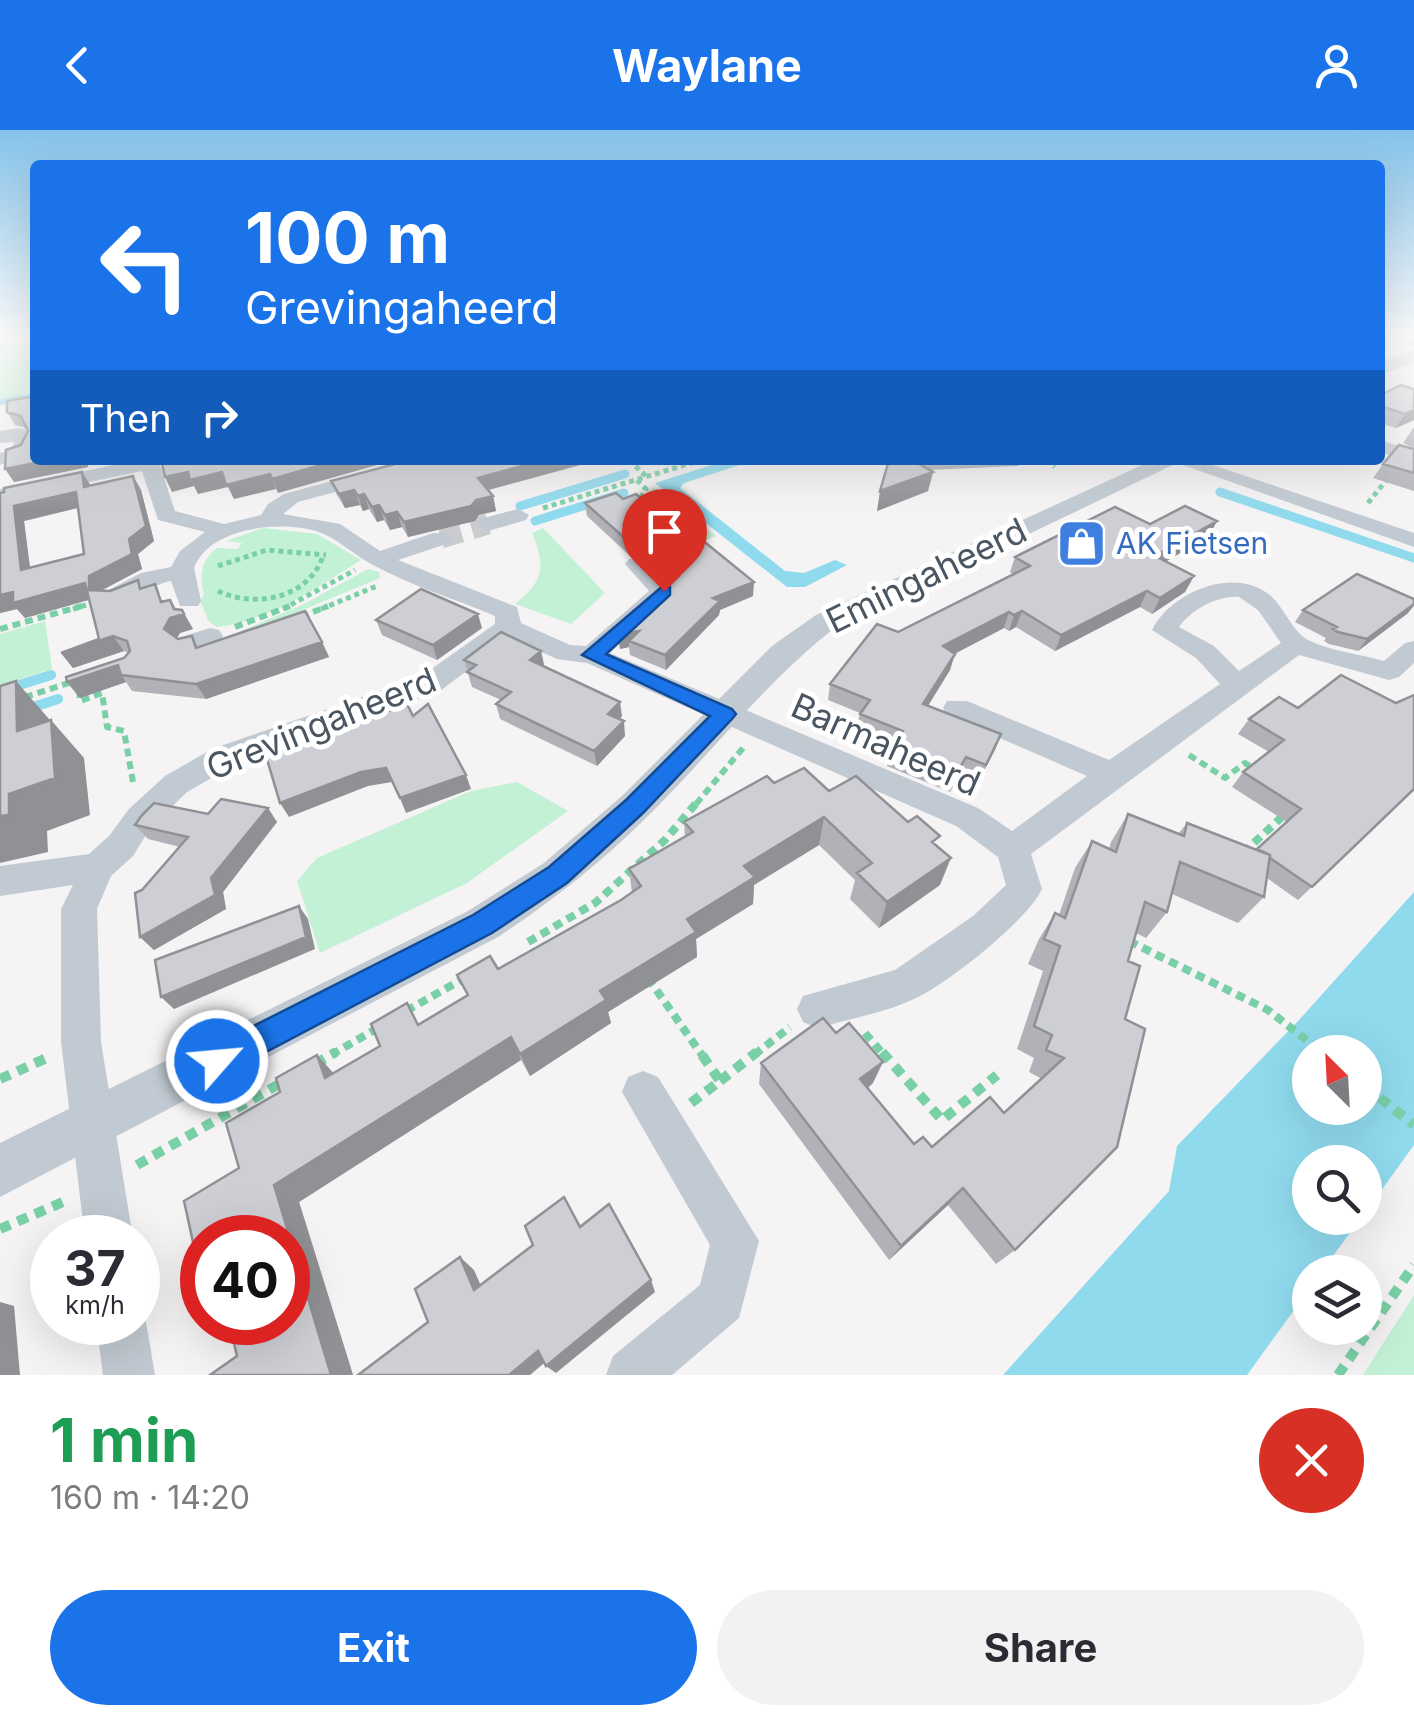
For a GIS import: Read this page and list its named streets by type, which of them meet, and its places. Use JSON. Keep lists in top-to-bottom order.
{
  "streets": {
    "street": ["Emingaheerd", "Grevingaheerd", "Barmaheerd"]
  },
  "crossings": [
    ["Emingaheerd", "Grevingaheerd"],
    ["Emingaheerd", "Barmaheerd"]
  ],
  "places": {
    "shop": ["AK Fietsen"]
  },
  "north": "top left",
  "page": {
    "header": "Waylane",
    "turn": ["100 m", "Grevingaheerd"],
    "then": "Then",
    "speed": "37 km/h",
    "limit": "40",
    "heading": ["1 min", "160 m · 14:20"],
    "buttons": ["Exit", "Share"]
  }
}
